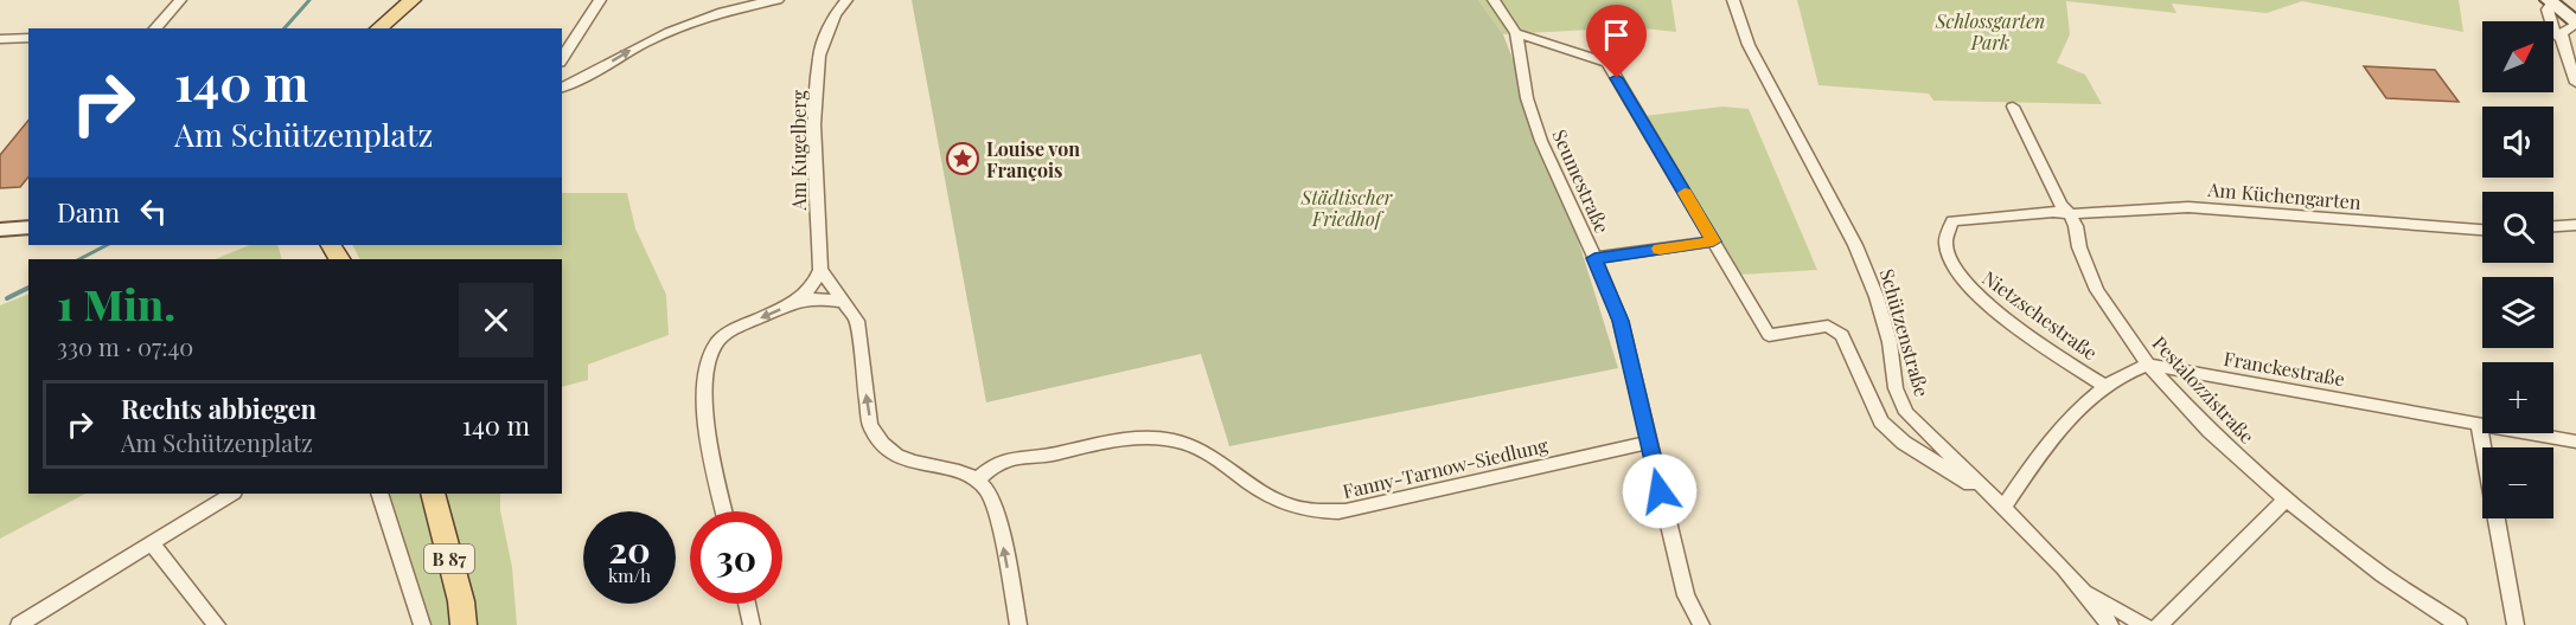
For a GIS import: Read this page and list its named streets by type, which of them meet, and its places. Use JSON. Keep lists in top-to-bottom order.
{
  "streets": {
    "main road": ["B 87"],
    "street": [
      "Am Kugelberg",
      "Seumestraße",
      "Am Küchengarten",
      "Nietzschestraße",
      "Schützenstraße",
      "Franckestraße",
      "Pestalozzistraße",
      "Fanny-Tarnow-Siedlung"
    ]
  },
  "crossings": [
    ["Seumestraße", "Fanny-Tarnow-Siedlung"],
    ["Am Küchengarten", "Nietzschestraße"],
    ["Am Küchengarten", "Pestalozzistraße"],
    ["Nietzschestraße", "Pestalozzistraße"],
    ["Franckestraße", "Pestalozzistraße"]
  ],
  "parks": ["Schlossgarten Park", "Städtischer Friedhof"],
  "places": {
    "place": ["Louise von François"]
  },
  "north": "top right",
  "page": {
    "map_buttons": ["+", "−"],
    "turn": ["140 m", "Am Schützenplatz"],
    "then": "Dann",
    "heading": ["1 Min.", "330 m · 07:40"],
    "list": [
      {
        "name": "Rechts abbiegen",
        "note": "Am Schützenplatz",
        "value": "140 m"
      }
    ],
    "speed": "20 km/h",
    "limit": "30"
  }
}
